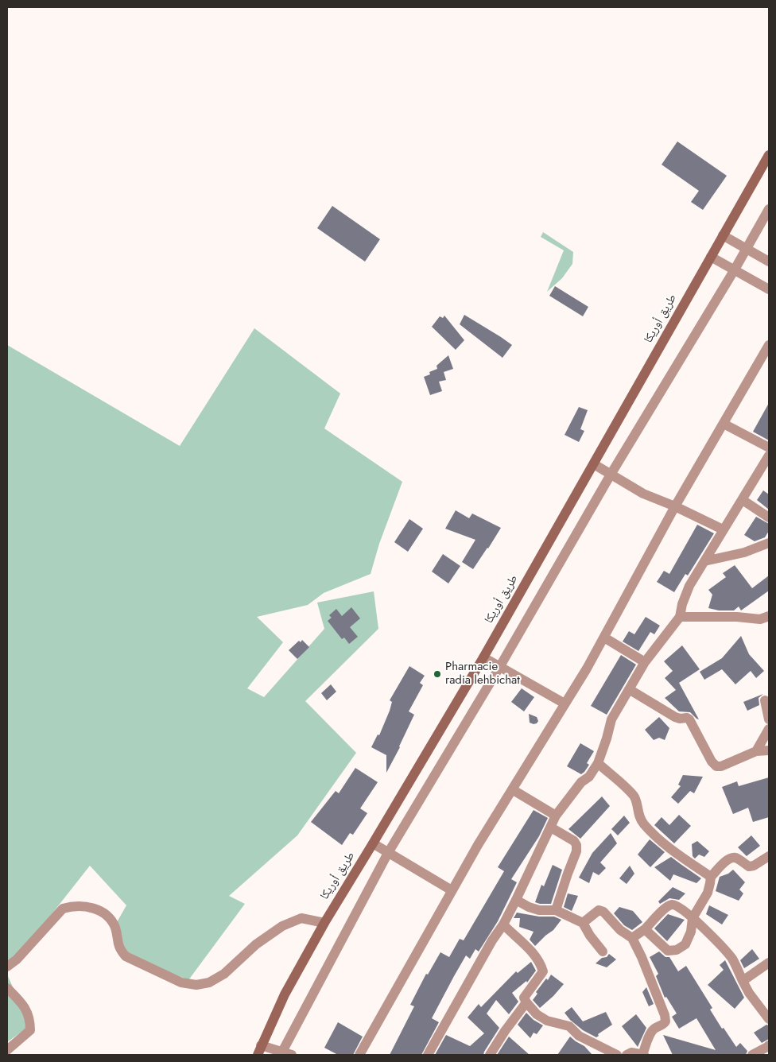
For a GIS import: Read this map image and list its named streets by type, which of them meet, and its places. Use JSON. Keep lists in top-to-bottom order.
{
  "streets": {
    "street": ["طريق أوريكا"]
  },
  "places": ["Pharmacie radia lehbichat"]
}
